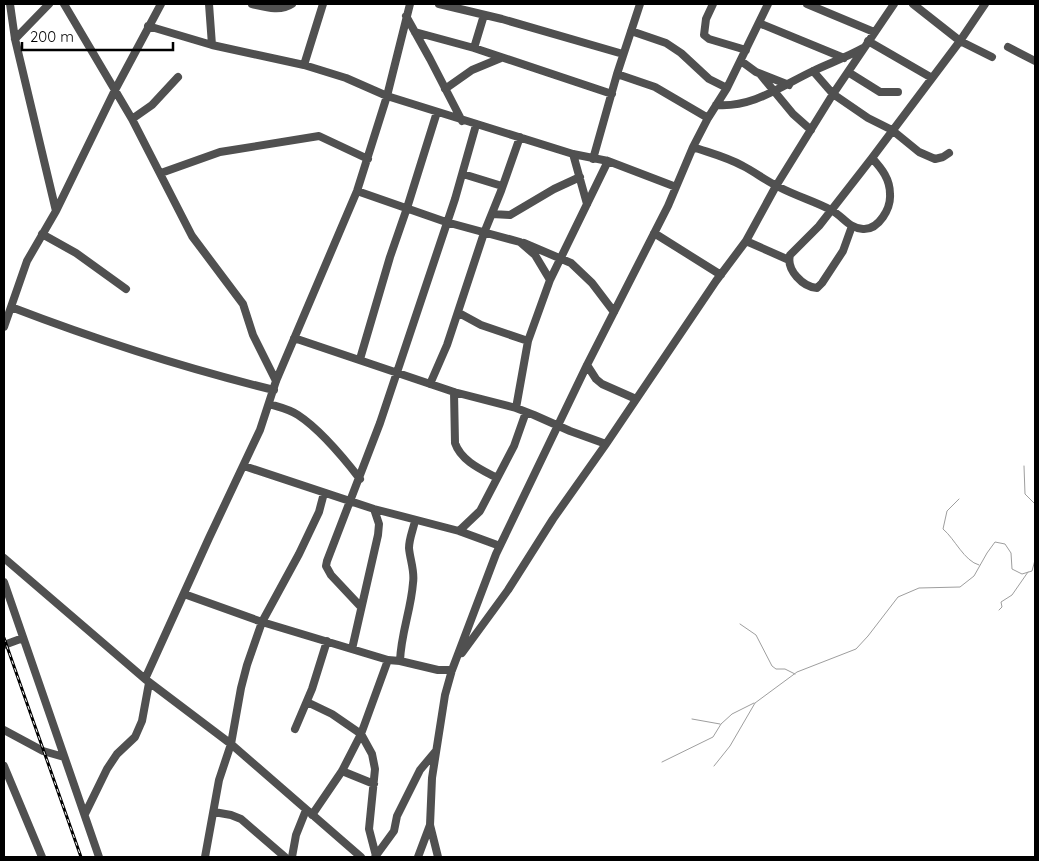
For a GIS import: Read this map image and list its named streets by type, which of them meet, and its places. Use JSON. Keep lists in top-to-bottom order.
{
  "scale_bar": "200 m"
}
